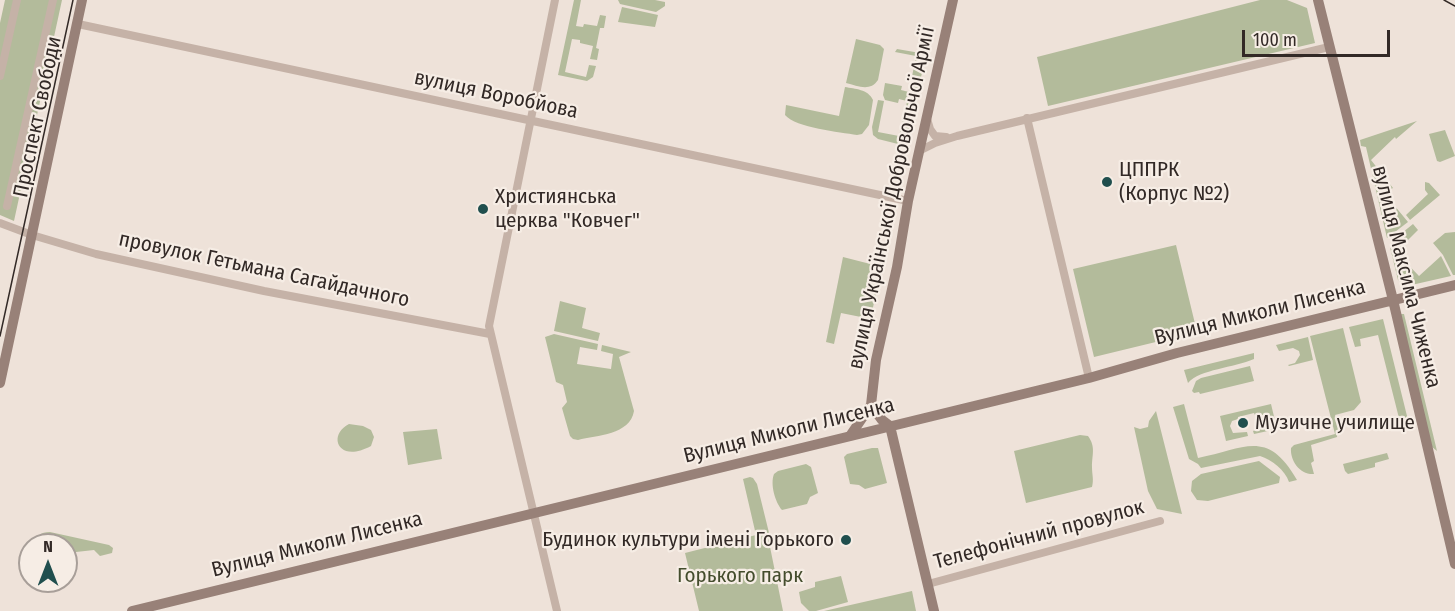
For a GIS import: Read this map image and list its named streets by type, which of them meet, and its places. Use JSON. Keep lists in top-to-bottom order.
{
  "streets": {
    "street": [
      "вулиця Воробйова",
      "Проспект Свободи",
      "вулиця Української Добровольчої Армії",
      "провулок Гетьмана Сагайдачного",
      "вулиця Максима Чиженка",
      "Вулиця Миколи Лисенка",
      "Телефонічний провулок"
    ]
  },
  "crossings": [
    ["вулиця Воробйова", "Проспект Свободи"],
    ["вулиця Воробйова", "вулиця Української Добровольчої Армії"],
    ["Проспект Свободи", "провулок Гетьмана Сагайдачного"],
    ["вулиця Української Добровольчої Армії", "Вулиця Миколи Лисенка"],
    ["вулиця Максима Чиженка", "Вулиця Миколи Лисенка"]
  ],
  "parks": ["Горького парк"],
  "places": [
    "ЦППРК (Корпус №2)",
    "Християнська церква \"Ковчег\"",
    "Музичне училище",
    "Будинок культури імені Горького"
  ],
  "scale_bar": "100 m",
  "north": "top"
}
